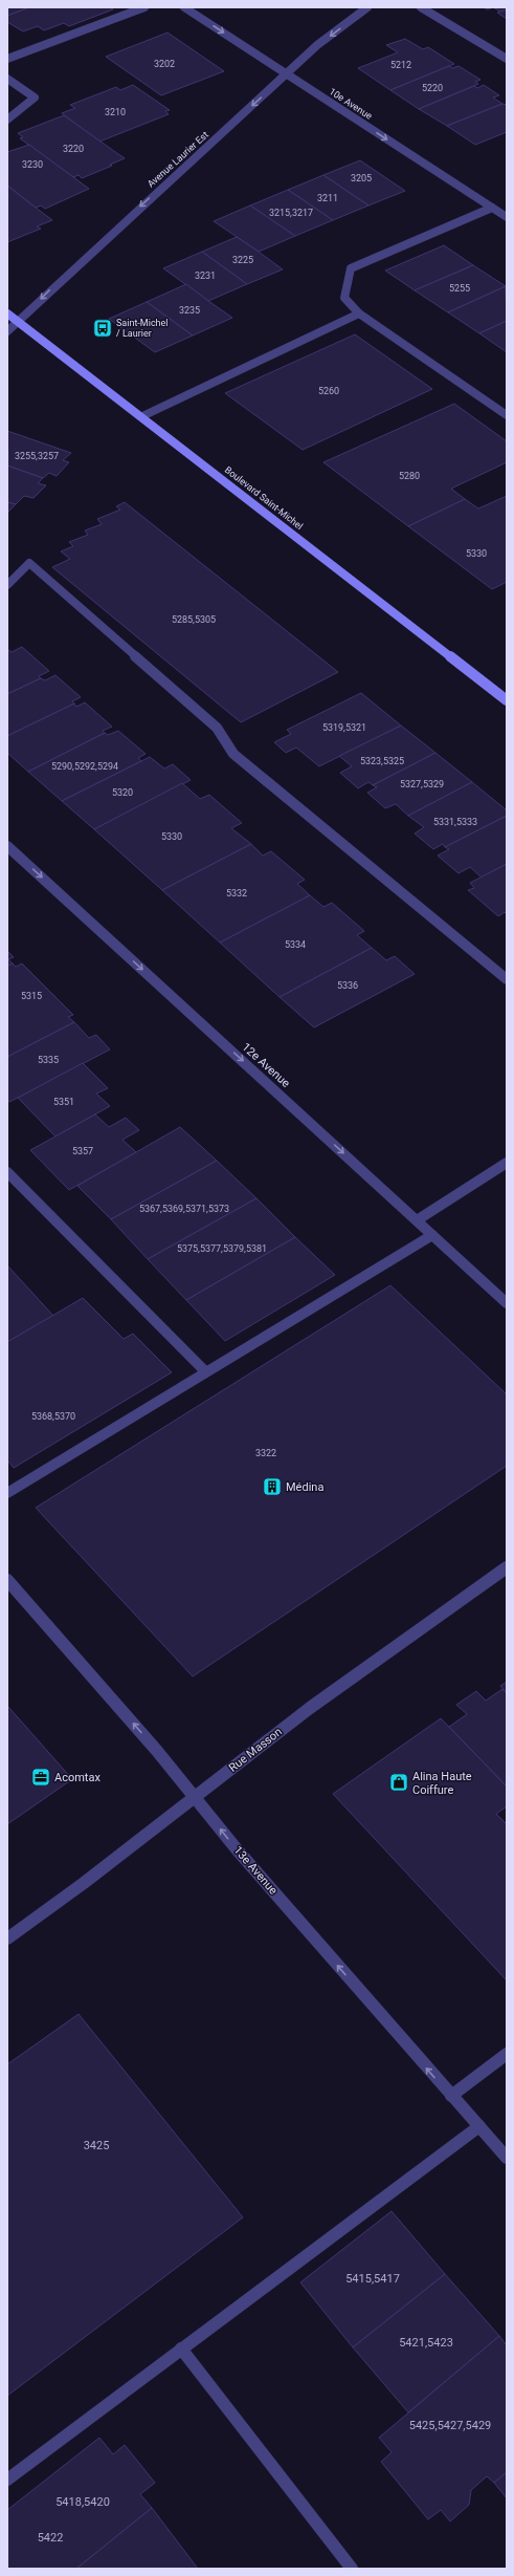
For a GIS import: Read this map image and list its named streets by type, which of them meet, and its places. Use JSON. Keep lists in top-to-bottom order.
{
  "streets": {
    "main road": ["Boulevard Saint-Michel"],
    "street": [
      "10e Avenue",
      "Avenue Laurier Est",
      "12e Avenue",
      "Rue Masson",
      "13e Avenue"
    ]
  },
  "crossings": [
    ["10e Avenue", "Avenue Laurier Est"],
    ["Avenue Laurier Est", "Boulevard Saint-Michel"],
    ["Rue Masson", "13e Avenue"]
  ],
  "one_way": [
    "10e Avenue",
    "Avenue Laurier Est",
    "12e Avenue",
    "13e Avenue"
  ],
  "places": {
    "bus stop": ["Saint-Michel / Laurier"],
    "building": ["Médina"],
    "office": ["Acomtax"],
    "shop": ["Alina Haute Coiffure"]
  },
  "house_numbers": [
    "3202",
    "5212",
    "5220",
    "3210",
    "3220",
    "3230",
    "3205",
    "3211",
    "3215,3217",
    "3225",
    "3231",
    "5255",
    "3235",
    "5260",
    "3255,3257",
    "5280",
    "5330",
    "5285,5305",
    "5319,5321",
    "5323,5325",
    "5290,5292,5294",
    "5327,5329",
    "5320",
    "5331,5333",
    "5330",
    "5332",
    "5334",
    "5336",
    "5315",
    "5335",
    "5351",
    "5357",
    "5367,5369,5371,5373",
    "5375,5377,5379,5381",
    "5368,5370",
    "3322",
    "3425",
    "5415,5417",
    "5421,5423",
    "5425,5427,5429",
    "5418,5420",
    "5422"
  ]
}
